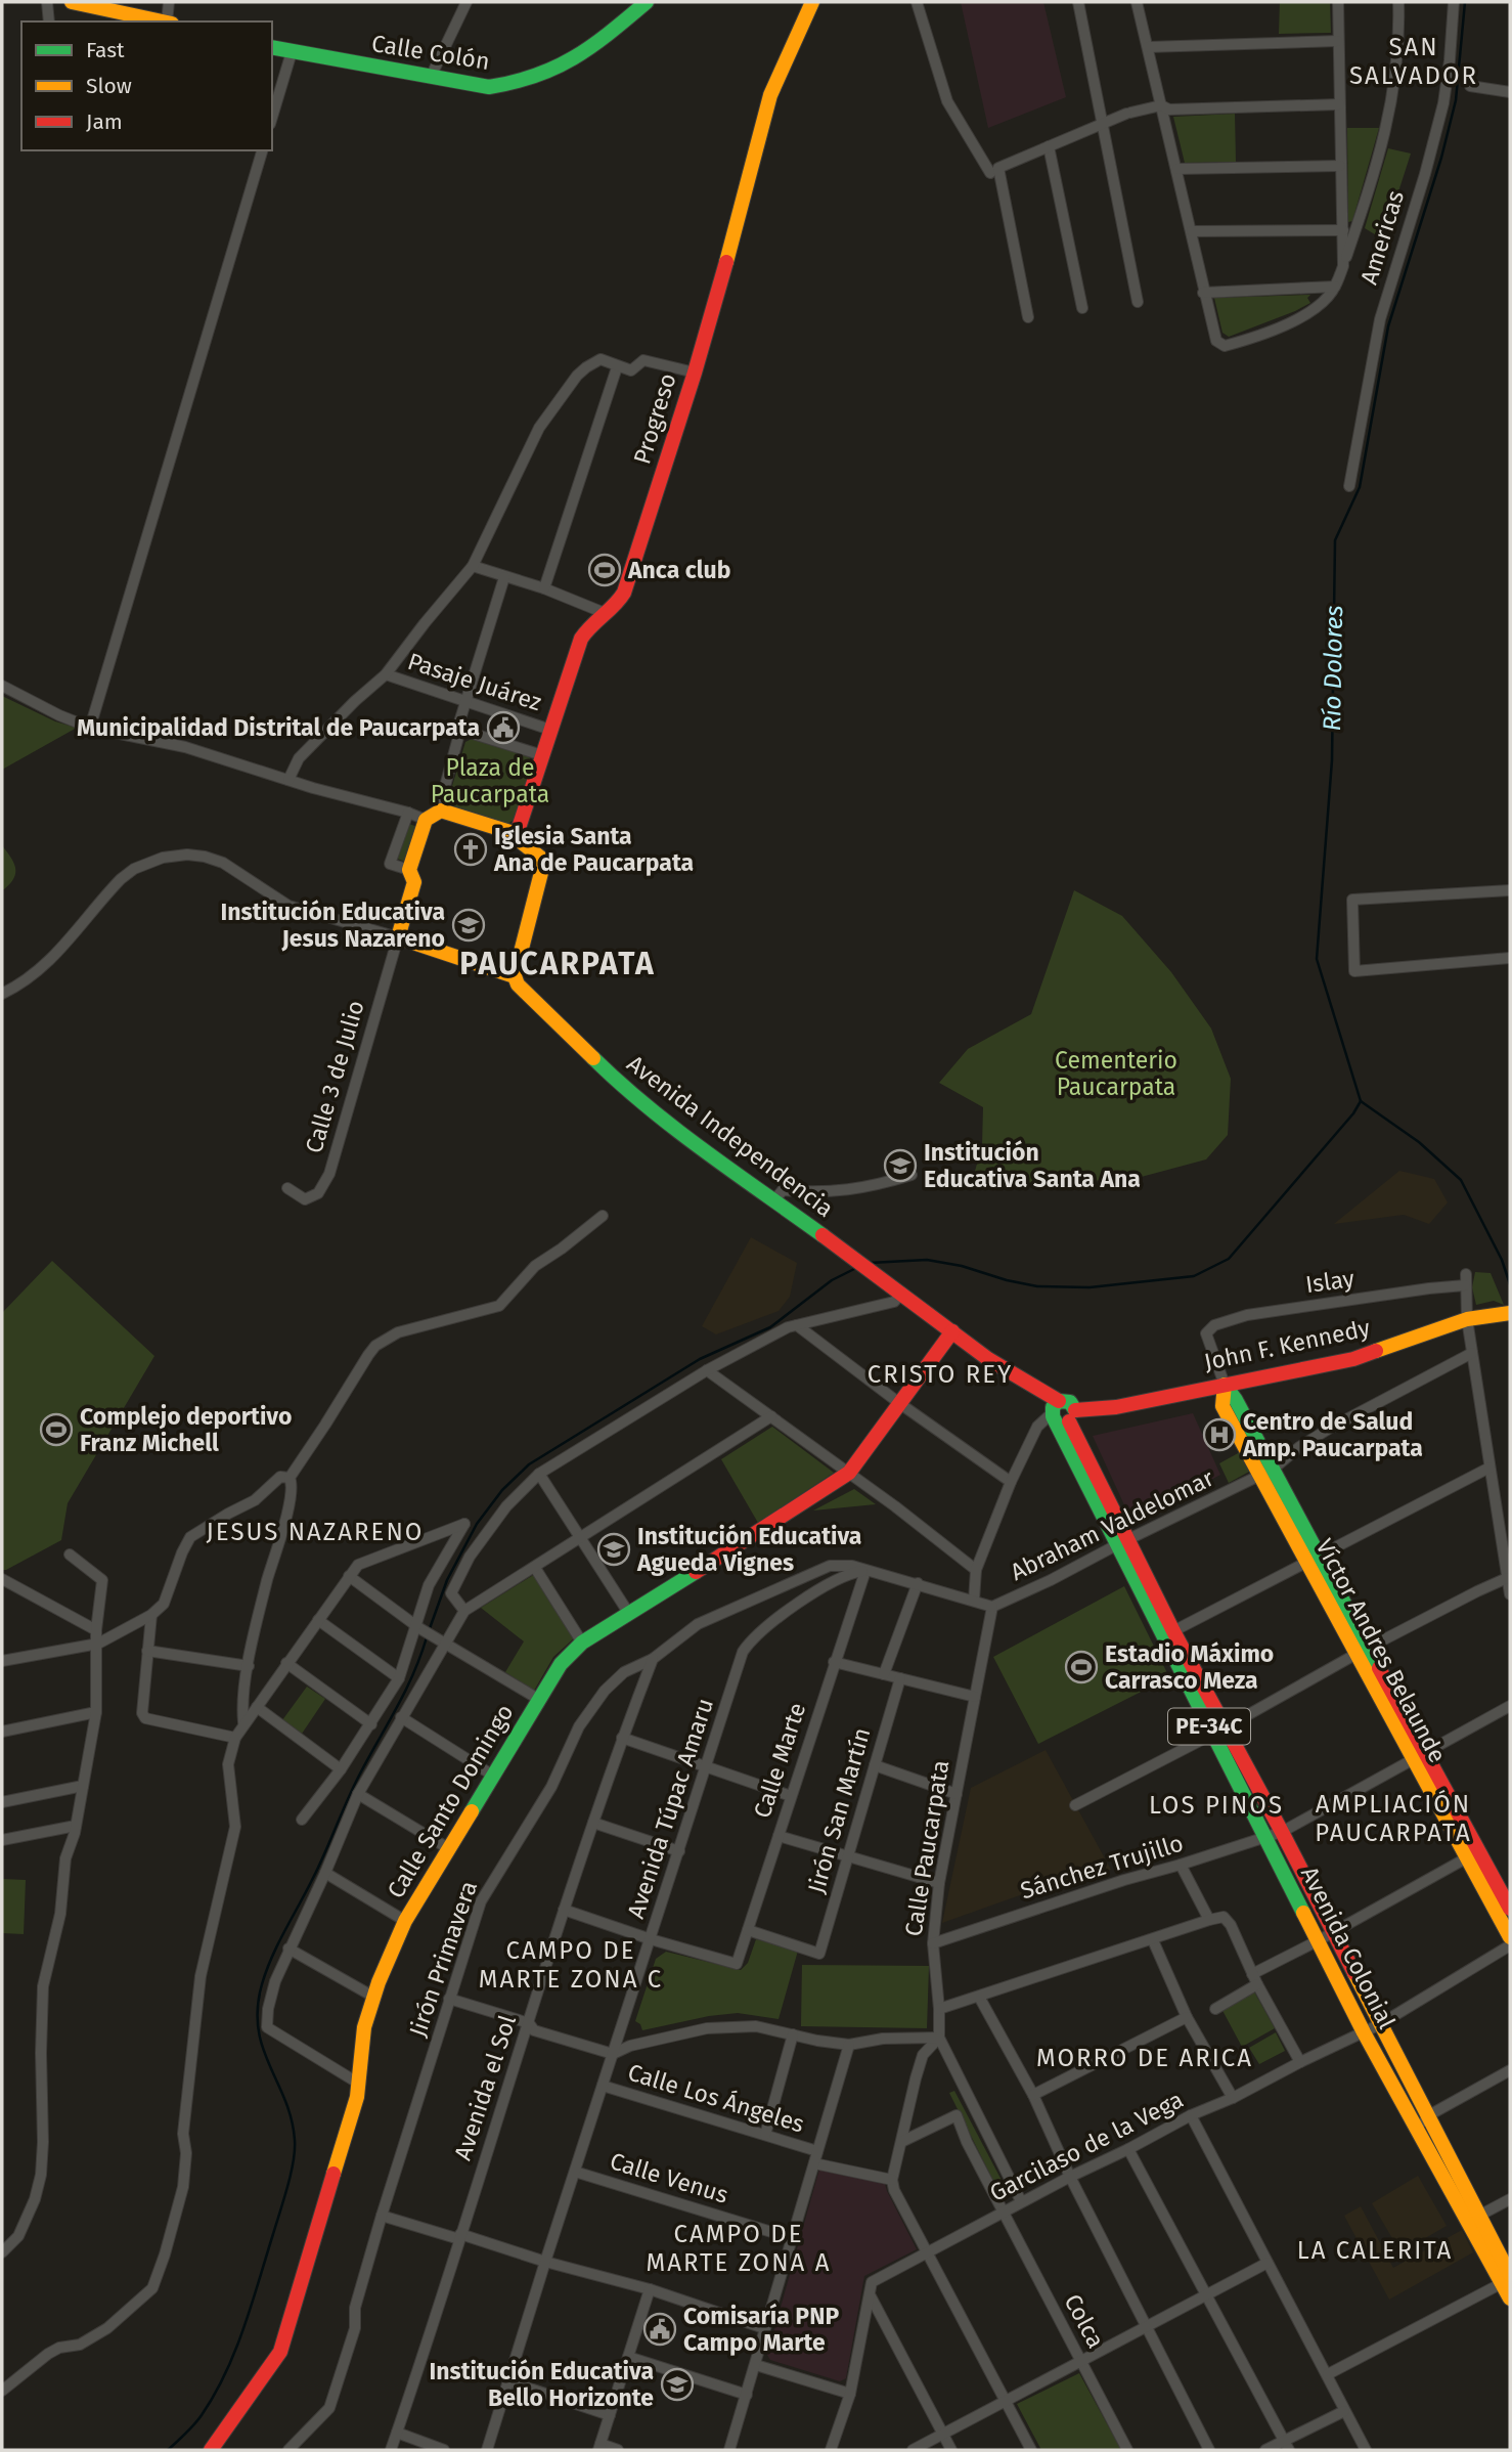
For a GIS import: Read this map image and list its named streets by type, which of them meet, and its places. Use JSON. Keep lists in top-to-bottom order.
{
  "streets": {
    "main road": [
      "Calle Colón",
      "Progreso",
      "Avenida Independencia",
      "John F. Kennedy",
      "Víctor Andres Belaunde",
      "PE-34C",
      "Calle Santo Domingo",
      "Avenida Colonial"
    ],
    "street": [
      "Americas",
      "Pasaje Juárez",
      "Calle 3 de Julio",
      "Islay",
      "Abraham Valdelomar",
      "Calle Marte",
      "Avenida Túpac Amaru",
      "Jirón San Martín",
      "Calle Paucarpata",
      "Sánchez Trujillo",
      "Jirón Primavera",
      "Avenida el Sol",
      "Calle Los Ángeles",
      "Garcilaso de la Vega",
      "Calle Venus",
      "Colca"
    ]
  },
  "crossings": [
    ["Progreso", "Pasaje Juárez"],
    ["Avenida Independencia", "John F. Kennedy"],
    ["Avenida Independencia", "Calle Santo Domingo"],
    ["Avenida Independencia", "Avenida Colonial"],
    ["Islay", "John F. Kennedy"],
    ["Islay", "Víctor Andres Belaunde"],
    ["John F. Kennedy", "Víctor Andres Belaunde"],
    ["John F. Kennedy", "Avenida Colonial"],
    ["Abraham Valdelomar", "Víctor Andres Belaunde"],
    ["Abraham Valdelomar", "Calle Paucarpata"],
    ["Abraham Valdelomar", "Avenida Colonial"],
    ["Víctor Andres Belaunde", "Sánchez Trujillo"],
    ["Calle Marte", "Avenida Túpac Amaru"],
    ["Calle Marte", "Jirón San Martín"],
    ["Calle Marte", "Jirón Primavera"],
    ["Avenida Túpac Amaru", "Jirón Primavera"],
    ["Avenida Túpac Amaru", "Calle Los Ángeles"],
    ["Avenida Túpac Amaru", "Calle Venus"],
    ["Calle Paucarpata", "Sánchez Trujillo"],
    ["Sánchez Trujillo", "Avenida Colonial"],
    ["Avenida Colonial", "Garcilaso de la Vega"],
    ["Jirón Primavera", "Avenida el Sol"],
    ["Garcilaso de la Vega", "Colca"]
  ],
  "districts": [
    "SAN SALVADOR",
    "PAUCARPATA",
    "CRISTO REY",
    "JESUS NAZARENO",
    "AMPLIACIÓN PAUCARPATA",
    "LOS PINOS",
    "CAMPO DE MARTE ZONA C",
    "MORRO DE ARICA",
    "CAMPO DE MARTE ZONA A",
    "LA CALERITA"
  ],
  "water": ["Río Dolores"],
  "parks": ["Plaza de Paucarpata", "Cementerio Paucarpata"],
  "places": {
    "sports": ["Anca club", "Complejo deportivo Franz Michell", "Estadio Máximo Carrasco Meza"],
    "public building": ["Municipalidad Distrital de Paucarpata", "Comisaría PNP Campo Marte"],
    "church": ["Iglesia Santa Ana de Paucarpata"],
    "school or university": [
      "Institución Educativa Jesus Nazareno",
      "Institución Educativa Santa Ana",
      "Institución Educativa Agueda Vignes",
      "Institución Educativa Bello Horizonte"
    ],
    "hospital": ["Centro de Salud Amp. Paucarpata"]
  },
  "legend": ["Fast", "Slow", "Jam"]
}
